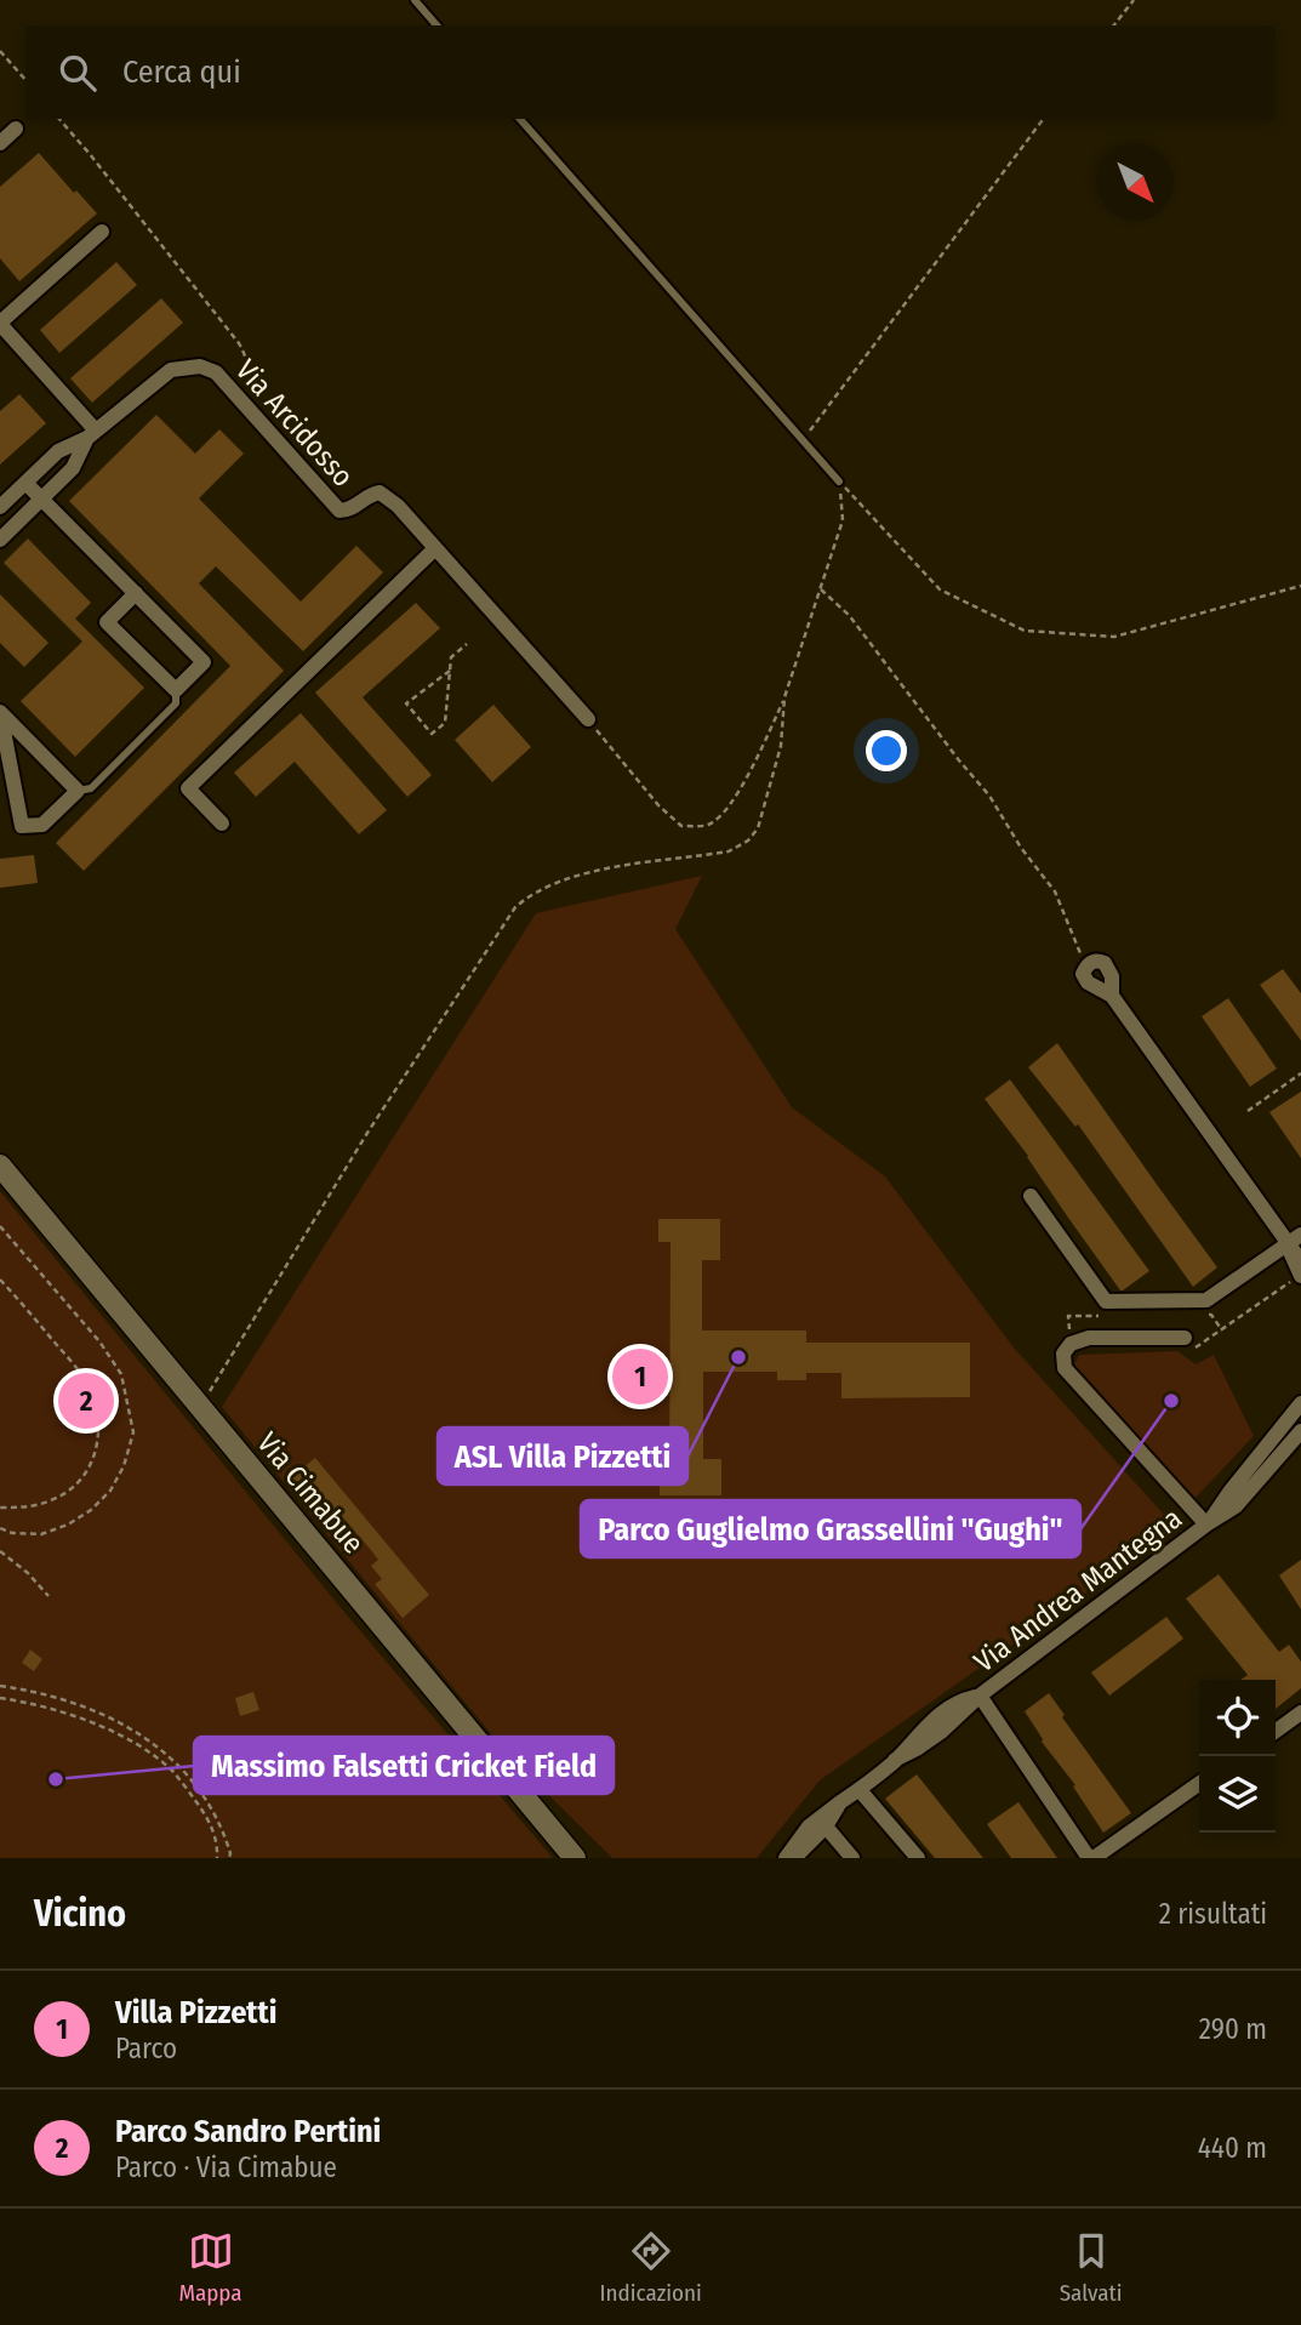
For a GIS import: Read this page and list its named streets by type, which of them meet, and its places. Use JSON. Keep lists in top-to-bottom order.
{
  "streets": {
    "main road": ["Via Cimabue"],
    "street": ["Via Arcidosso", "Via Andrea Mantegna"]
  },
  "places": ["ASL Villa Pizzetti", "Parco Guglielmo Grassellini \"Gughi\"", "Massimo Falsetti Cricket Field"],
  "north": "bottom right",
  "page": {
    "search": "Cerca qui",
    "pins": ["1", "2"],
    "heading": ["Vicino", "2 risultati"],
    "list": [
      {
        "mark": "1",
        "name": "Villa Pizzetti",
        "note": "Parco",
        "value": "290 m"
      },
      {
        "mark": "2",
        "name": "Parco Sandro Pertini",
        "note": "Parco · Via Cimabue",
        "value": "440 m"
      }
    ],
    "nav": ["Mappa", "Indicazioni", "Salvati"]
  }
}
